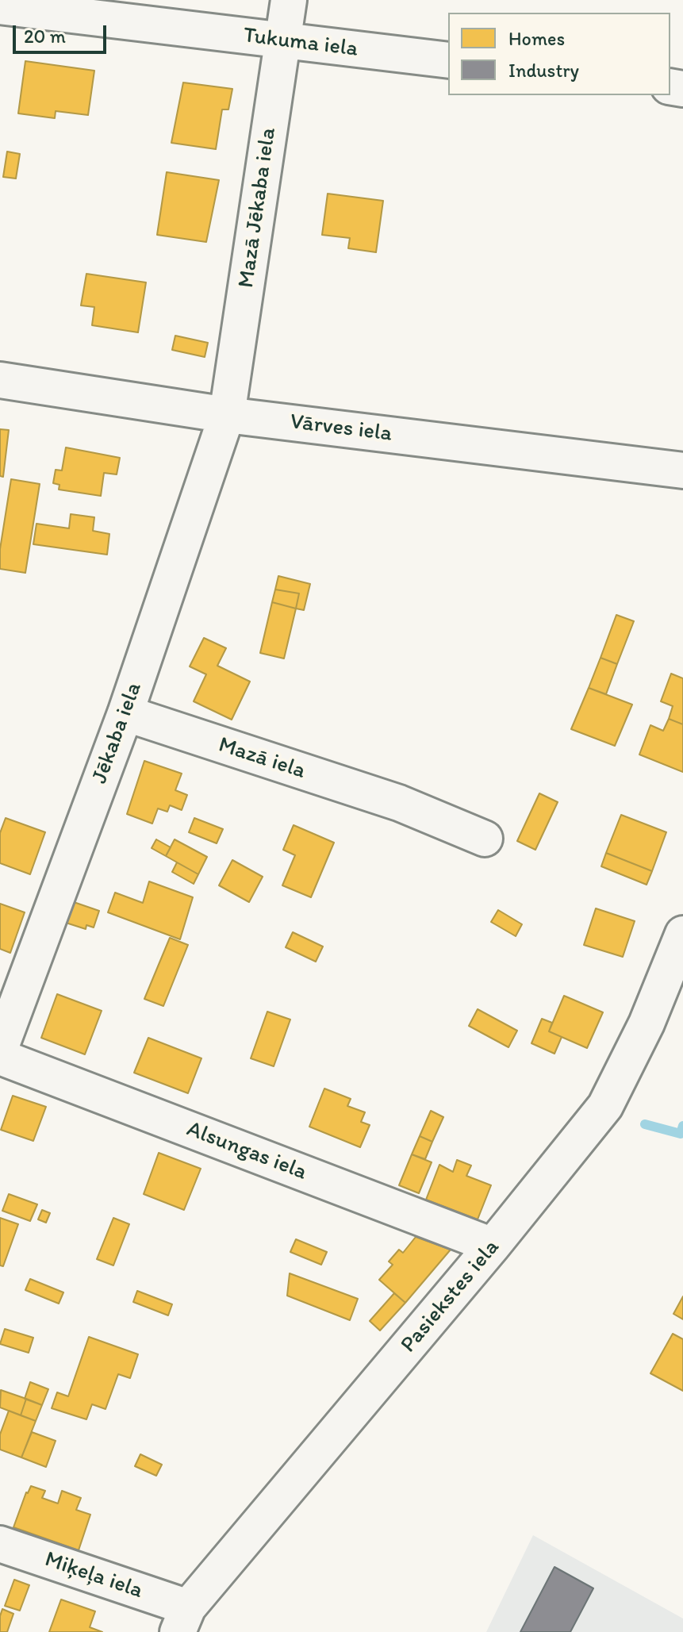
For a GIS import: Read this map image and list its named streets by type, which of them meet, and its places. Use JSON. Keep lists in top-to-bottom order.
{
  "streets": {
    "street": [
      "Tukuma iela",
      "Mazā Jēkaba iela",
      "Vārves iela",
      "Jēkaba iela",
      "Mazā iela",
      "Alsungas iela",
      "Pasiekstes iela",
      "Miķeļa iela"
    ]
  },
  "crossings": [
    ["Tukuma iela", "Mazā Jēkaba iela"],
    ["Mazā Jēkaba iela", "Vārves iela"],
    ["Mazā Jēkaba iela", "Jēkaba iela"],
    ["Vārves iela", "Jēkaba iela"],
    ["Jēkaba iela", "Mazā iela"],
    ["Alsungas iela", "Pasiekstes iela"],
    ["Pasiekstes iela", "Miķeļa iela"]
  ],
  "legend": ["Homes", "Industry"],
  "scale_bar": "20 m"
}
